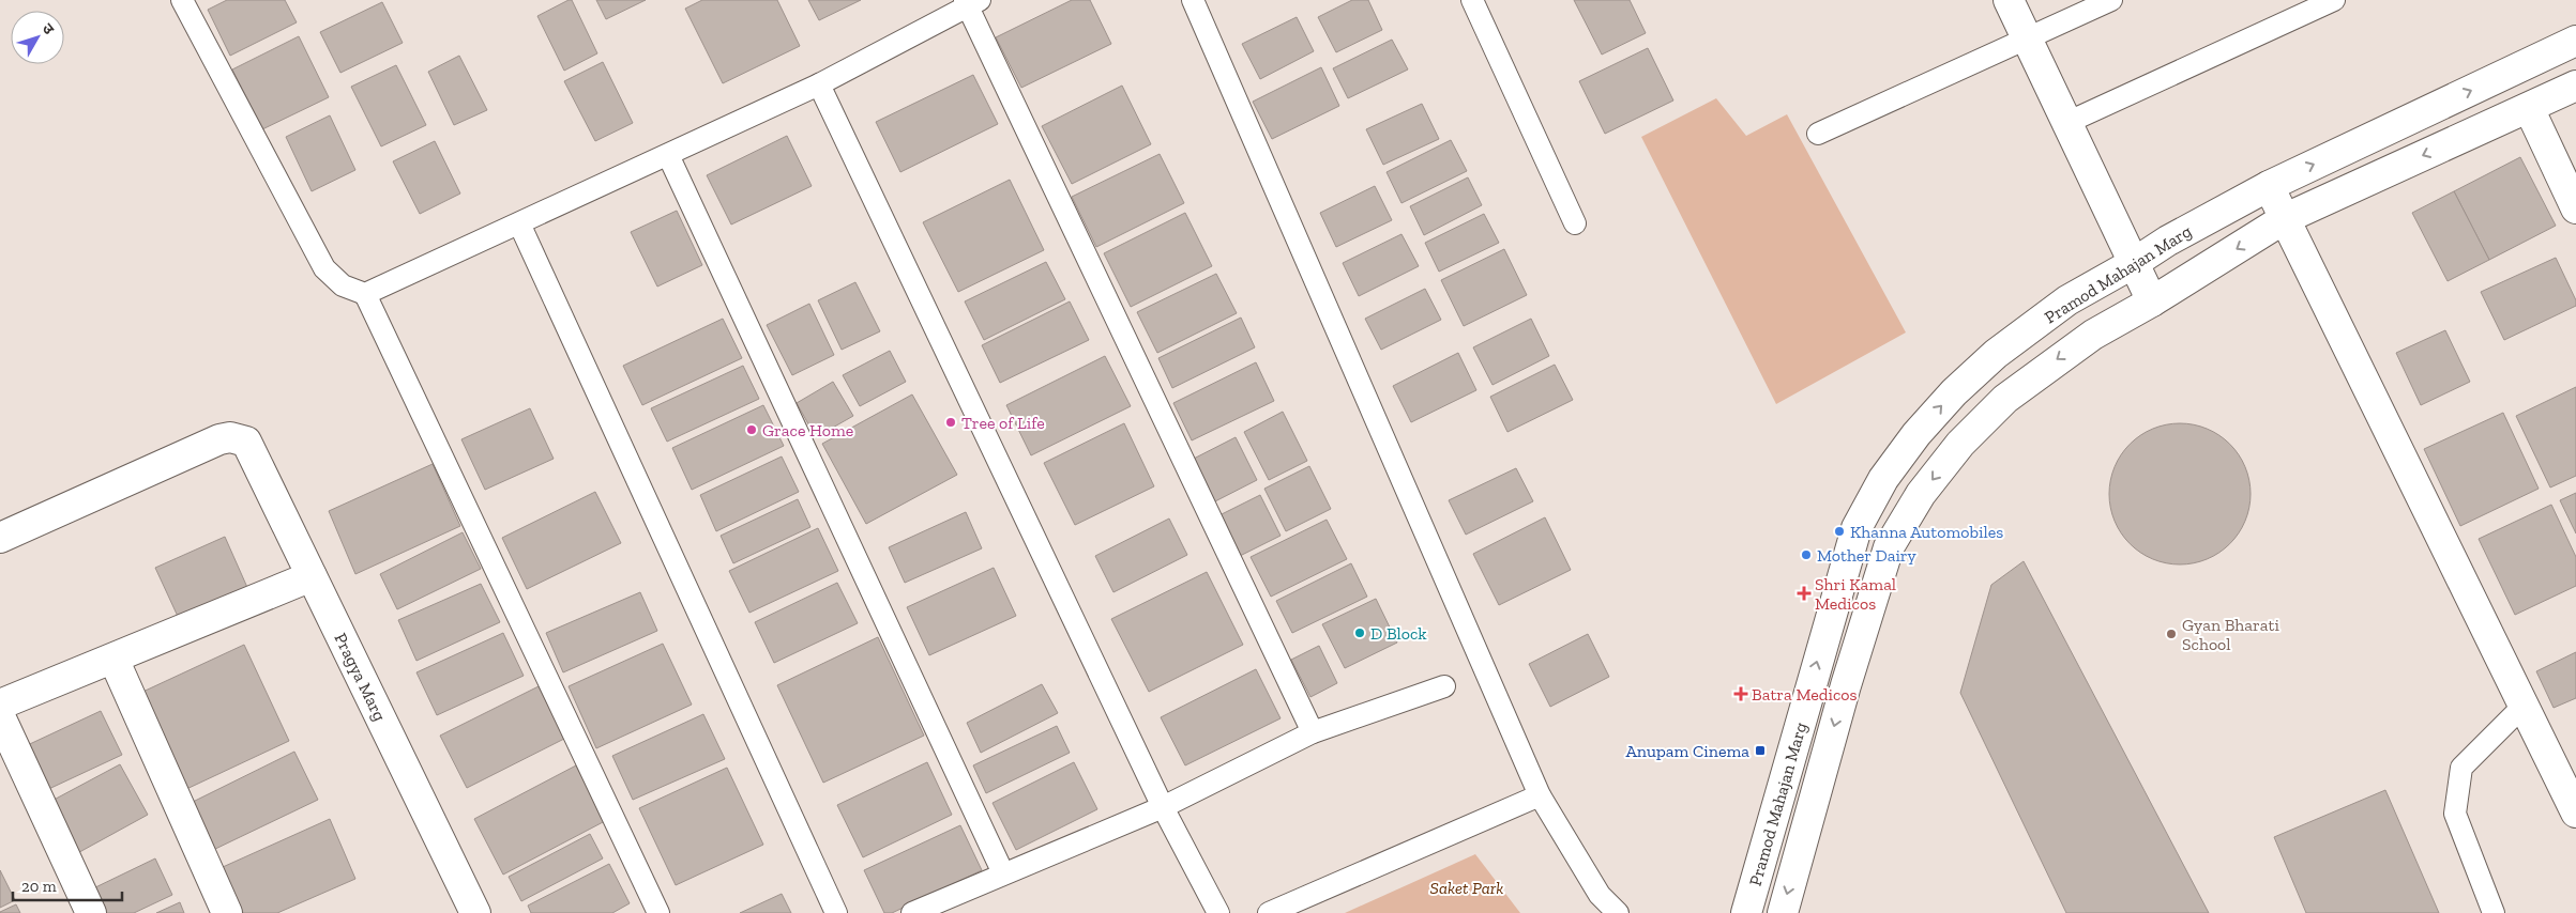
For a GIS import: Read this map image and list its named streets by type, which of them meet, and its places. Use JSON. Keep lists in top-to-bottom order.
{
  "streets": {
    "street": ["Pramod Mahajan Marg", "Pragya Marg"]
  },
  "parks": ["Saket Park"],
  "places": {
    "other": [
      "Tree of Life",
      "Grace Home",
      "Khanna Automobiles",
      "Mother Dairy",
      "D Block",
      "Gyan Bharati School"
    ],
    "health": ["Shri Kamal Medicos", "Batra Medicos"],
    "transit": ["Anupam Cinema"]
  },
  "scale_bar": "20 m",
  "north": "top right"
}
